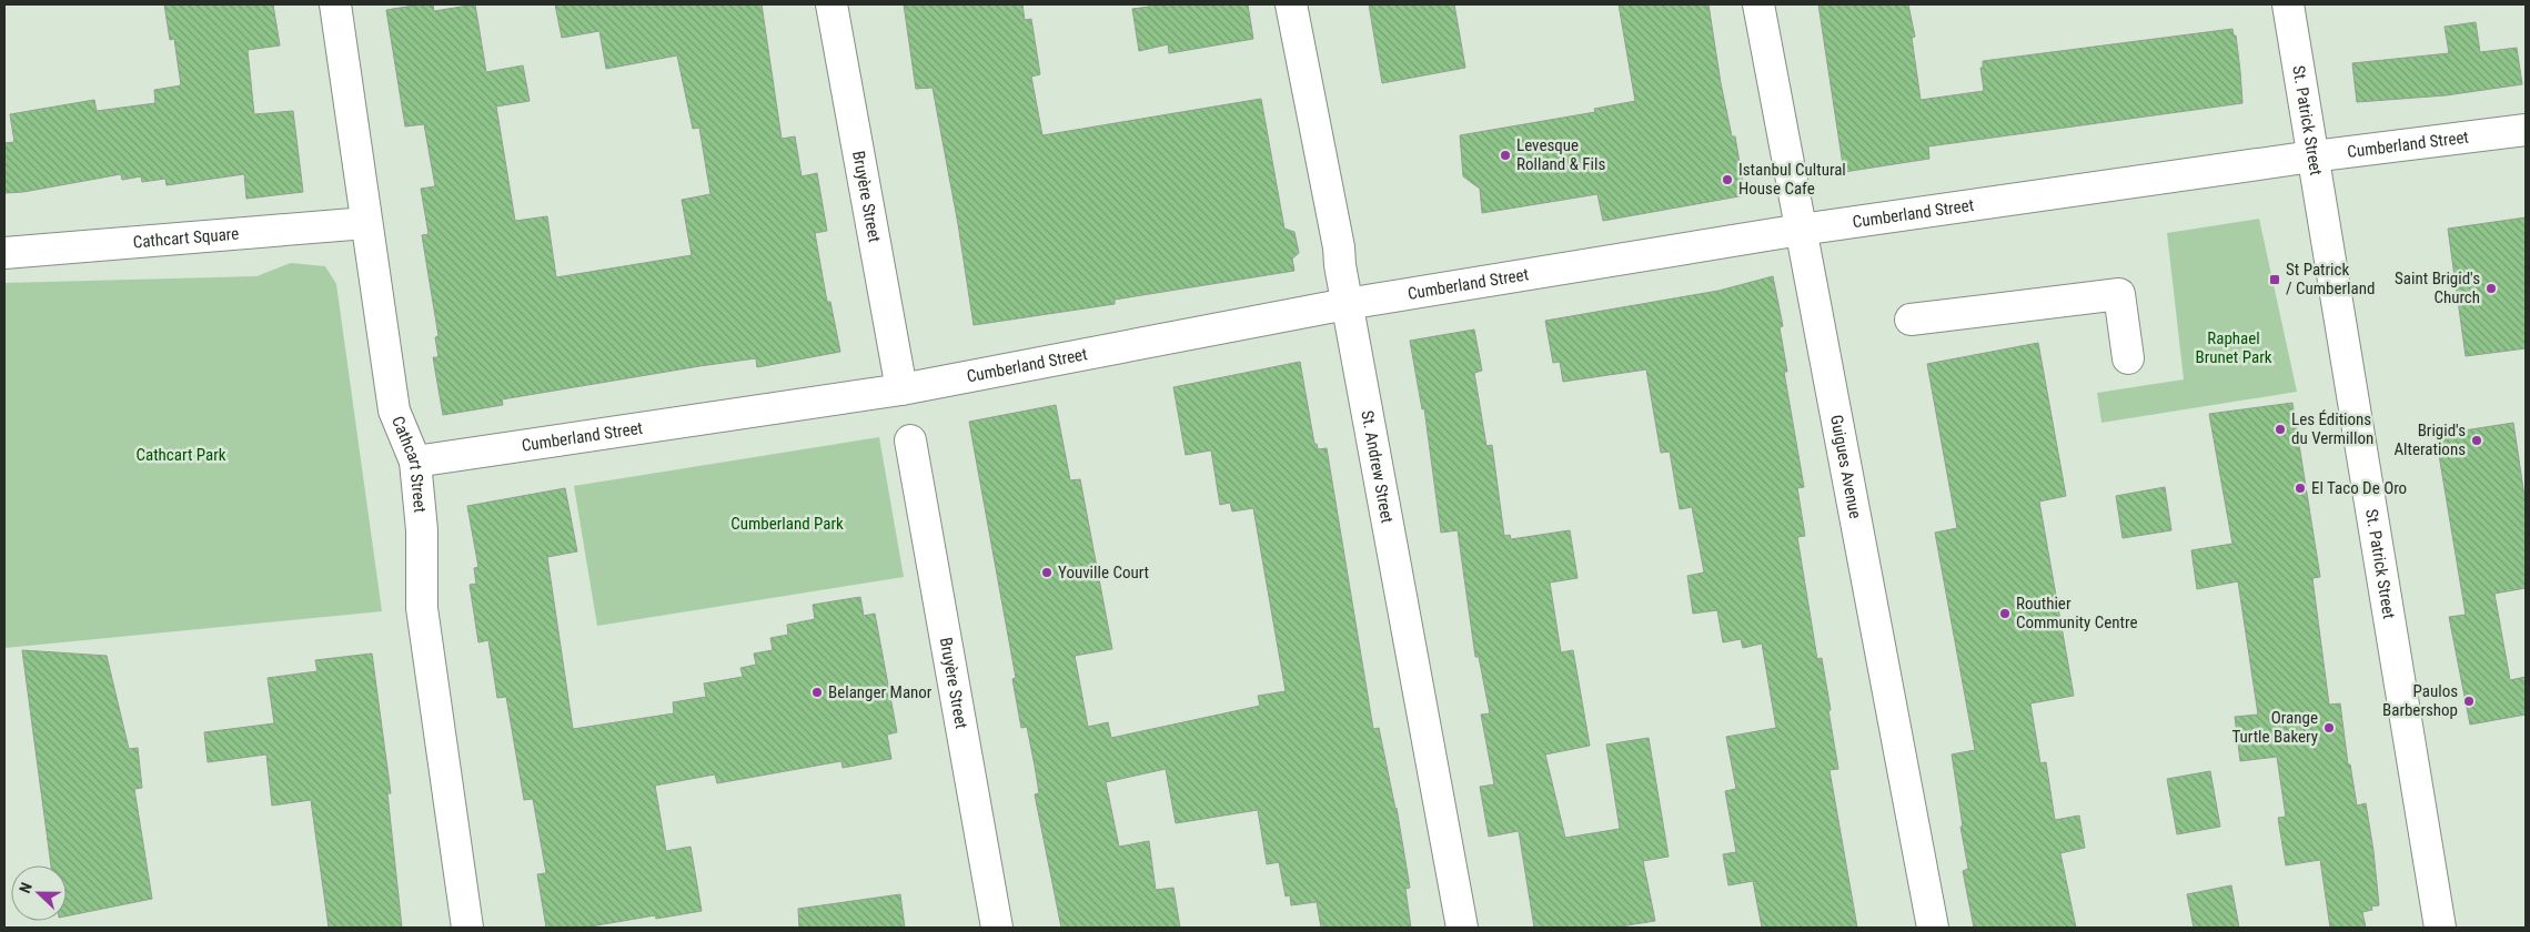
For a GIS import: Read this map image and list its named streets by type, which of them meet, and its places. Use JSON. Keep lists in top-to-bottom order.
{
  "streets": {
    "street": [
      "St. Patrick Street",
      "Cumberland Street",
      "Bruyère Street",
      "Cathcart Square",
      "Cathcart Street",
      "St. Andrew Street",
      "Guigues Avenue"
    ]
  },
  "crossings": [
    ["St. Patrick Street", "Cumberland Street"],
    ["Cumberland Street", "Bruyère Street"],
    ["Cumberland Street", "Cathcart Street"],
    ["Cumberland Street", "St. Andrew Street"],
    ["Cumberland Street", "Guigues Avenue"],
    ["Cathcart Square", "Cathcart Street"]
  ],
  "parks": ["Raphael Brunet Park", "Cathcart Park", "Cumberland Park"],
  "places": {
    "other": [
      "Levesque Rolland & Fils",
      "Istanbul Cultural House Cafe",
      "Saint Brigid's Church",
      "Les Éditions du Vermillon",
      "Brigid's Alterations",
      "El Taco De Oro",
      "Youville Court",
      "Routhier Community Centre",
      "Belanger Manor",
      "Paulos Barbershop",
      "Orange Turtle Bakery"
    ],
    "transit": ["St Patrick / Cumberland"]
  },
  "north": "left"
}
